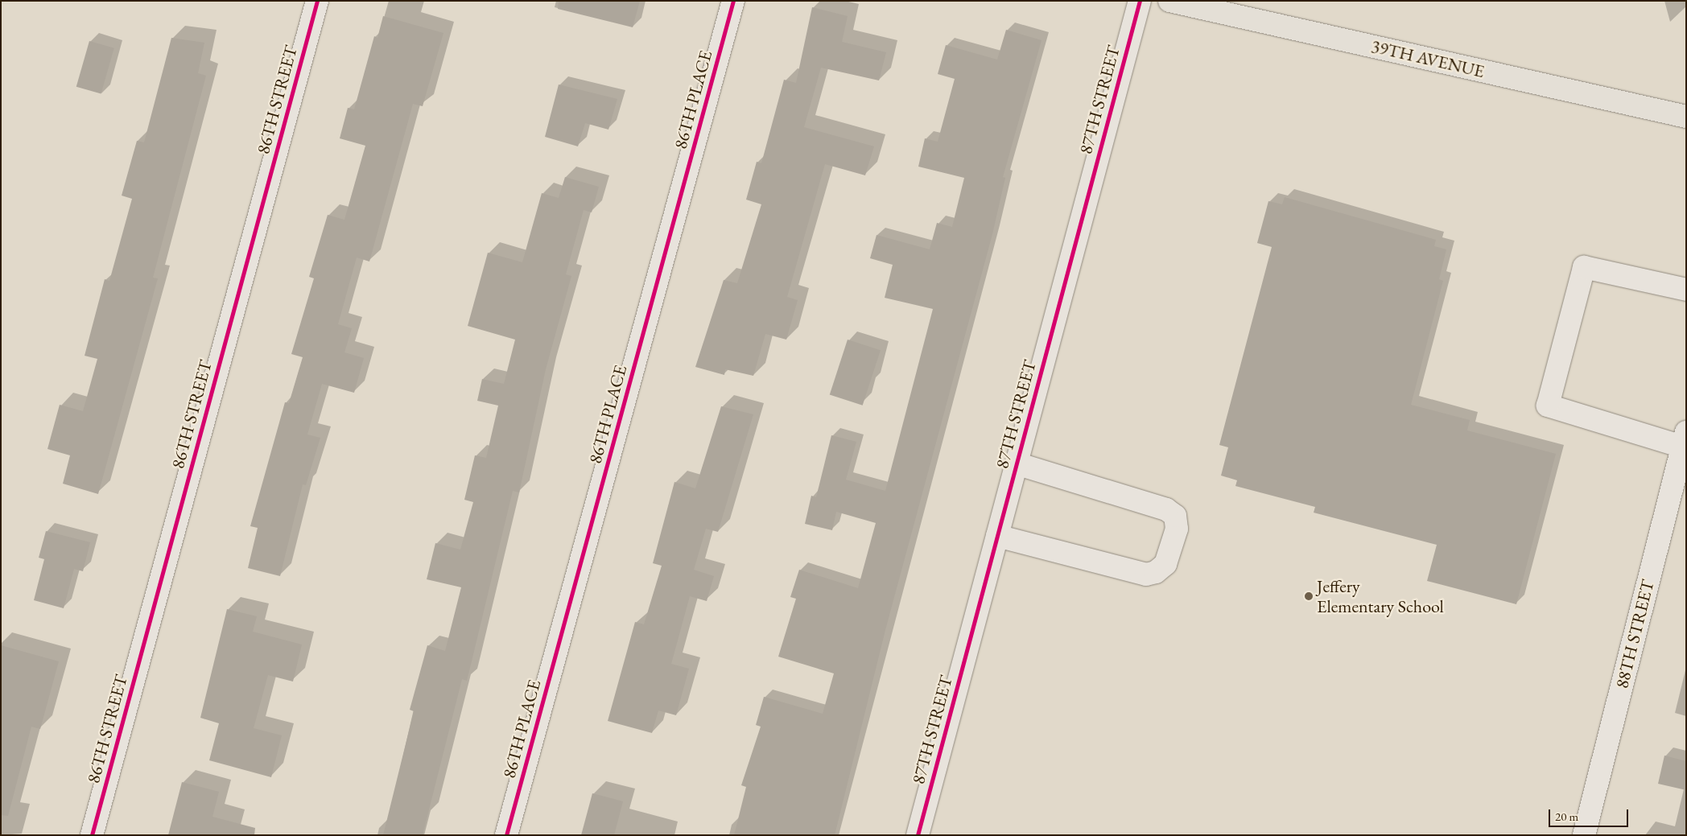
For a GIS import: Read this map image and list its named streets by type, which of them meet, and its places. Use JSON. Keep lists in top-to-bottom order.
{
  "streets": {
    "main road": ["39TH AVENUE"],
    "street": [
      "86TH STREET",
      "86TH PLACE",
      "87TH STREET",
      "88TH STREET"
    ]
  },
  "places": ["Jeffery Elementary School"],
  "scale_bar": "20 m"
}
